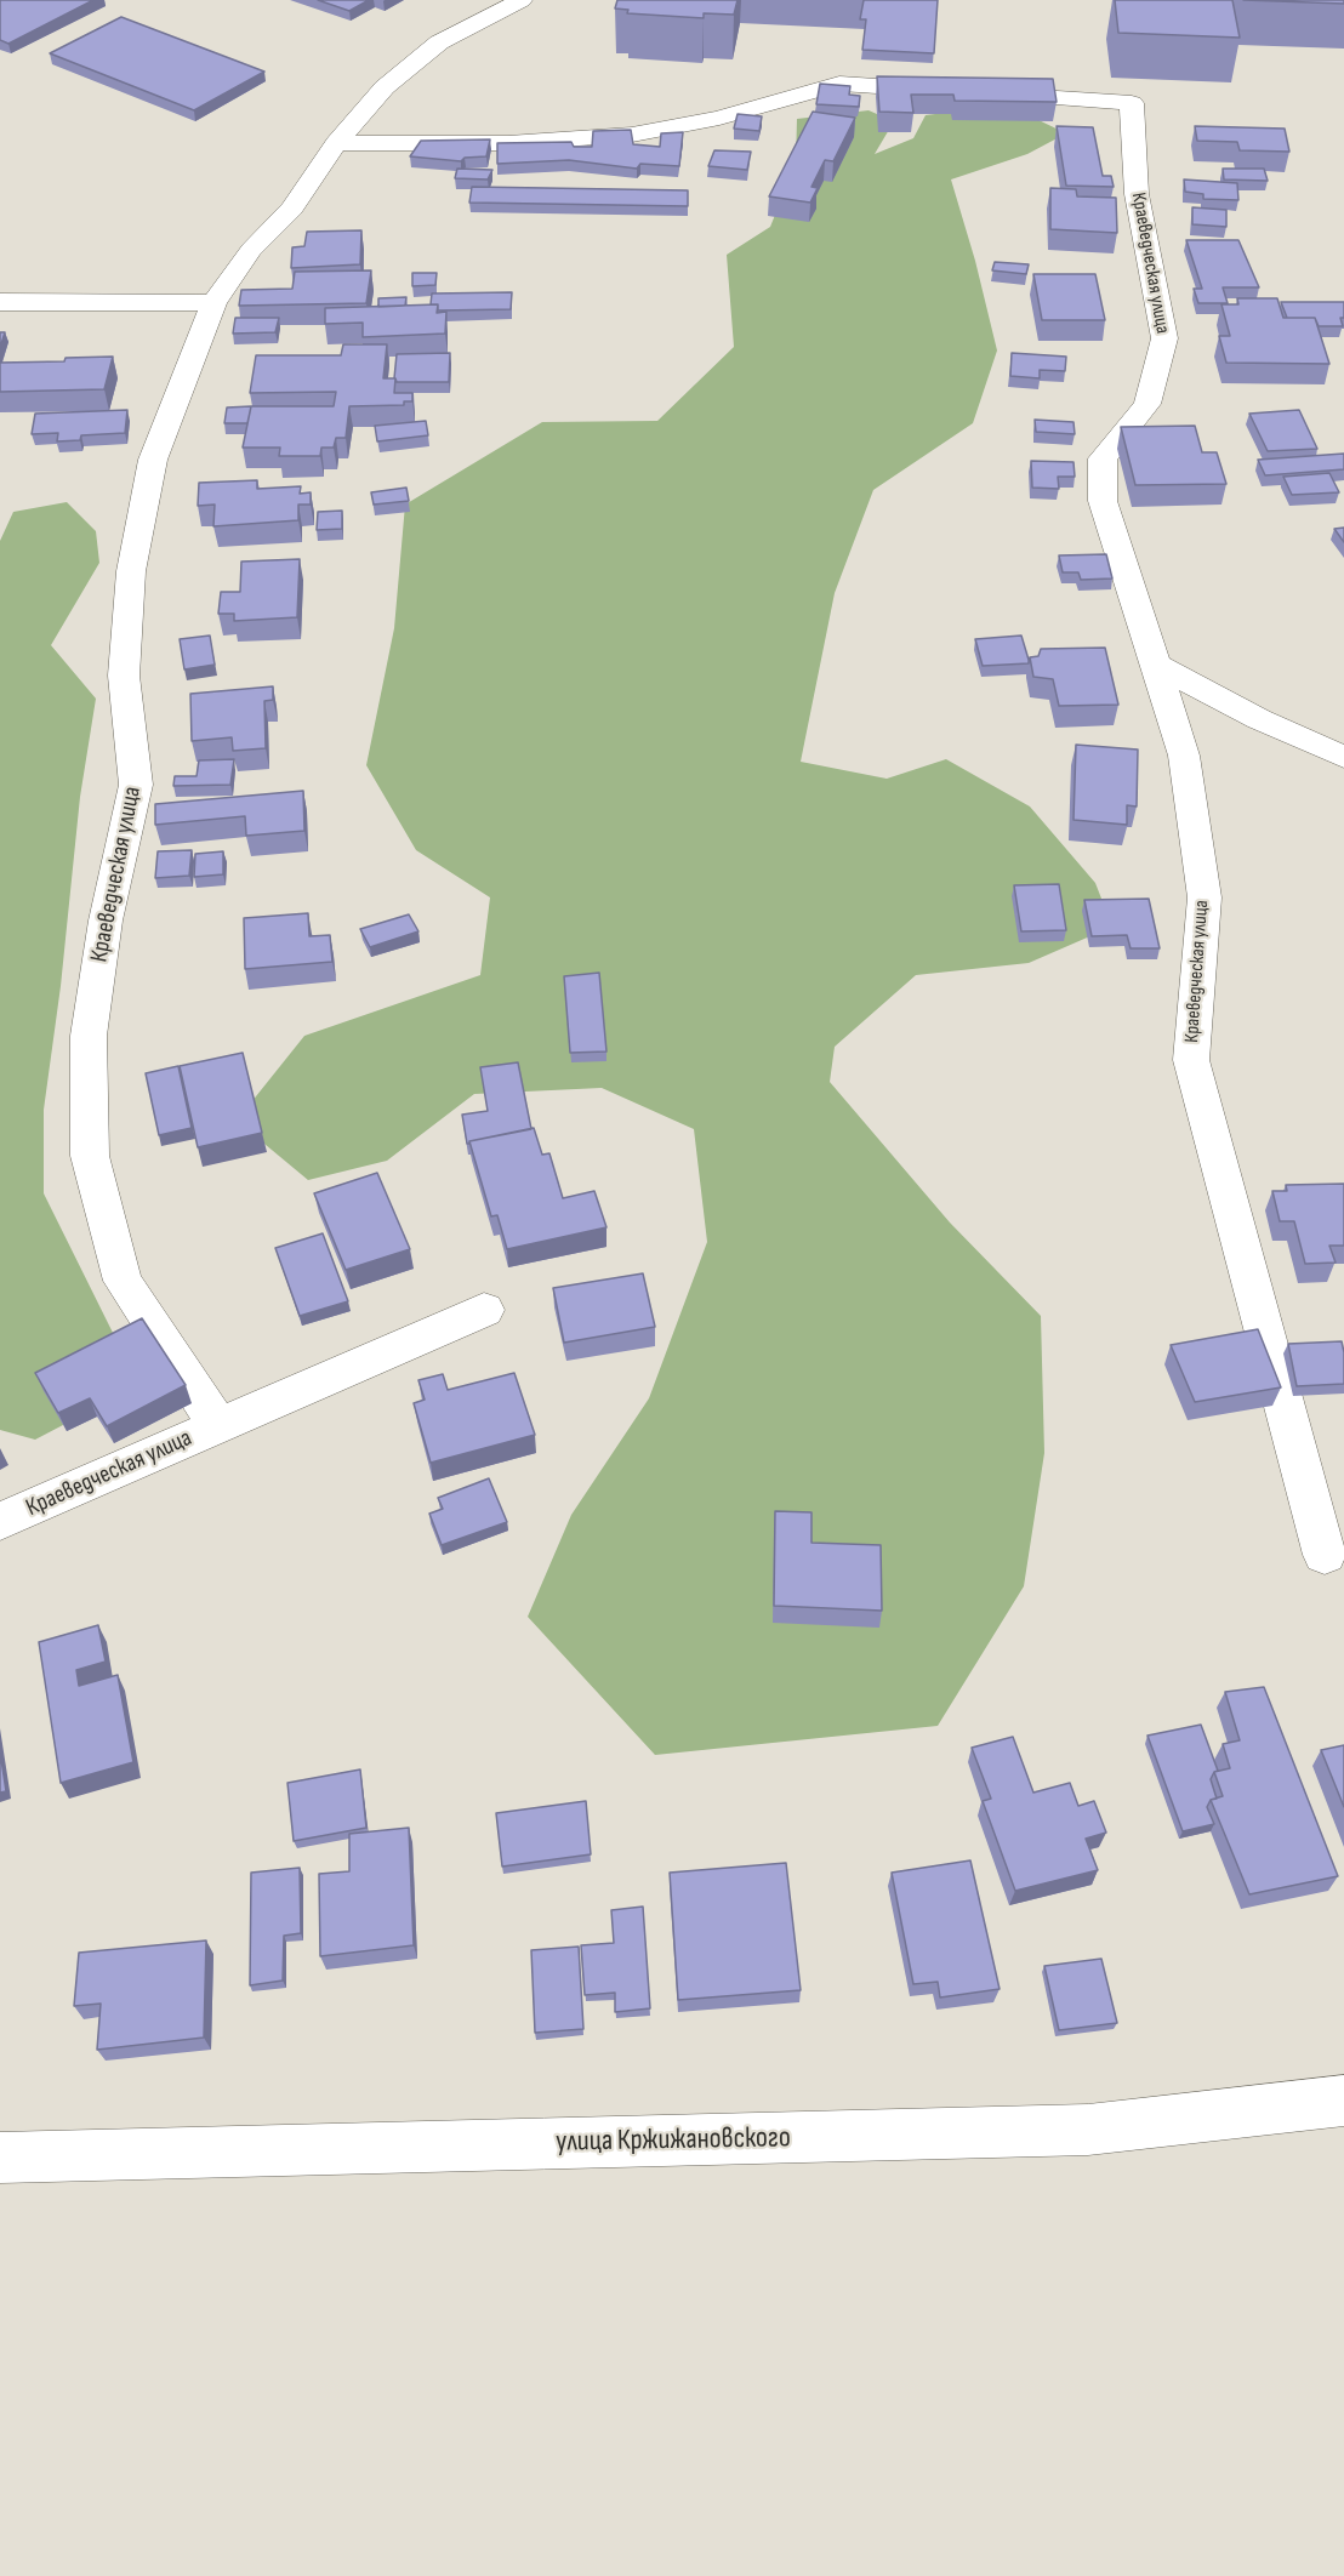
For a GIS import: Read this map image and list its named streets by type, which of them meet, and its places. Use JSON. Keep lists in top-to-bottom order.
{
  "streets": {
    "street": ["Краеведческая улица", "улица Кржижановского"]
  }
}
